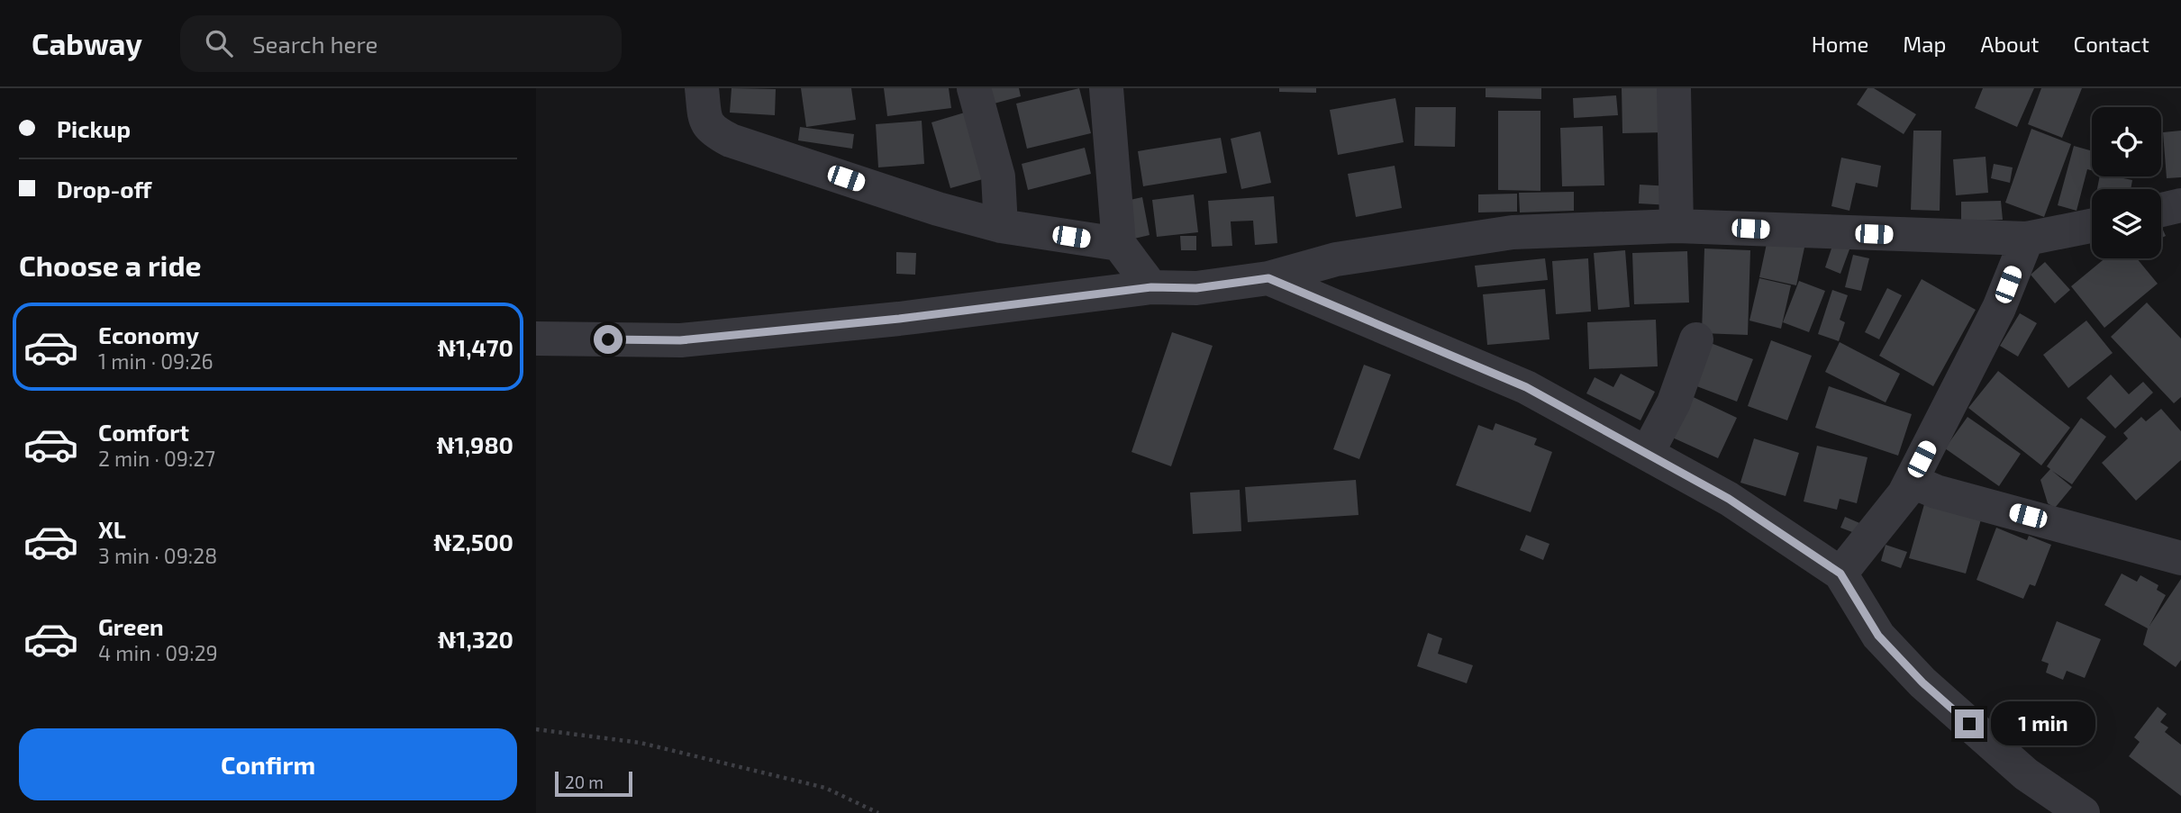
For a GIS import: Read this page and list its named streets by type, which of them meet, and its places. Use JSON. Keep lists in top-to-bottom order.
{
  "scale_bar": "20 m",
  "page": {
    "header": "Cabway",
    "search": "Search here",
    "nav": [
      "Home",
      "Map",
      "About",
      "Contact"
    ],
    "banner": ["Pickup", "Drop-off"],
    "heading": "Choose a ride",
    "list": [
      {
        "name": "Economy",
        "note": "1 min · 09:26",
        "value": "₦1,470"
      },
      {
        "name": "Comfort",
        "note": "2 min · 09:27",
        "value": "₦1,980"
      },
      {
        "name": "XL",
        "note": "3 min · 09:28",
        "value": "₦2,500"
      },
      {
        "name": "Green",
        "note": "4 min · 09:29",
        "value": "₦1,320"
      }
    ],
    "bubble": "1 min",
    "buttons": "Confirm",
    "scale": "20 m"
  }
}
